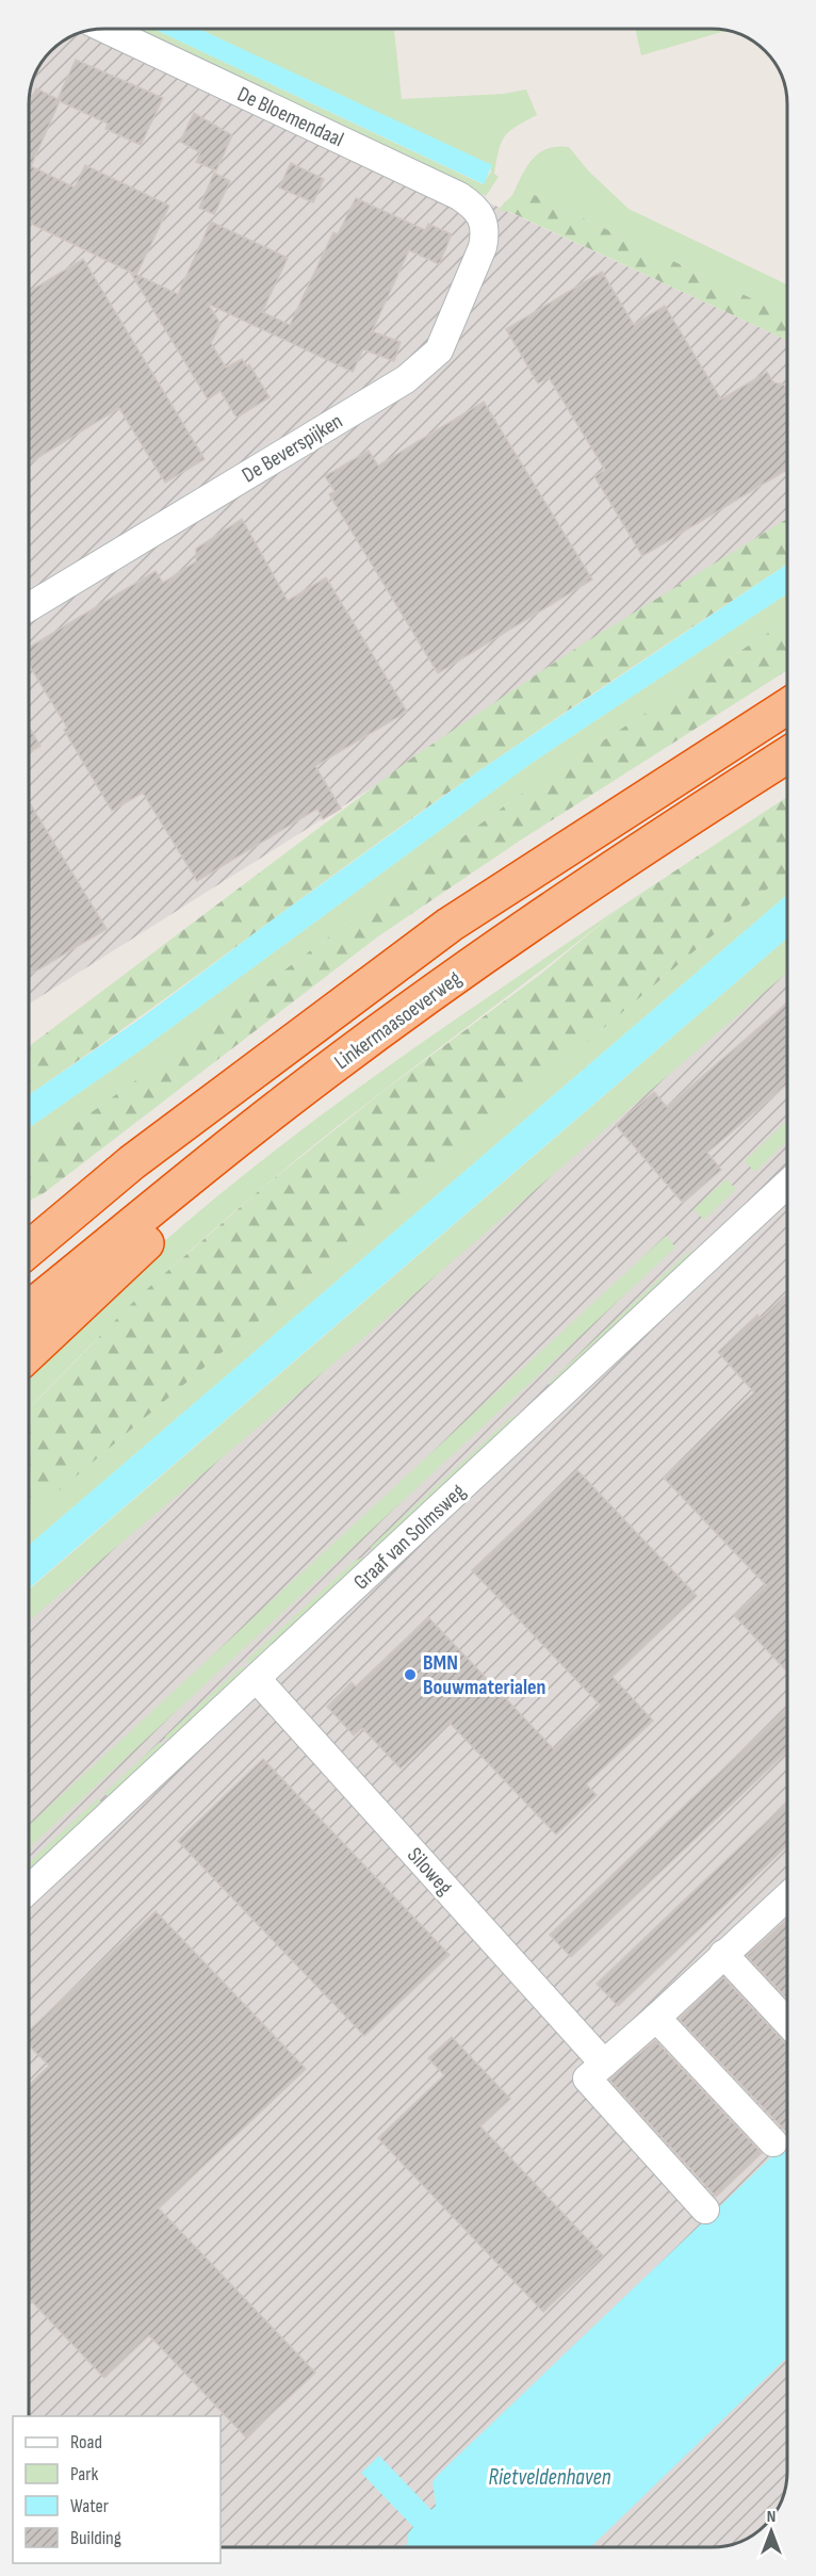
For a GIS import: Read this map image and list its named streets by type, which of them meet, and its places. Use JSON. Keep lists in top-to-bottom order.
{
  "streets": {
    "highway": ["Linkermaasoeverweg"],
    "street": [
      "De Bloemendaal",
      "De Beverspijken",
      "Graaf van Solmsweg",
      "Siloweg"
    ]
  },
  "crossings": [
    ["De Bloemendaal", "De Beverspijken"],
    ["Graaf van Solmsweg", "Siloweg"]
  ],
  "water": ["Rietveldenhaven"],
  "places": ["BMN Bouwmaterialen"],
  "legend": [
    "Road",
    "Park",
    "Water",
    "Building"
  ],
  "north": "top"
}
